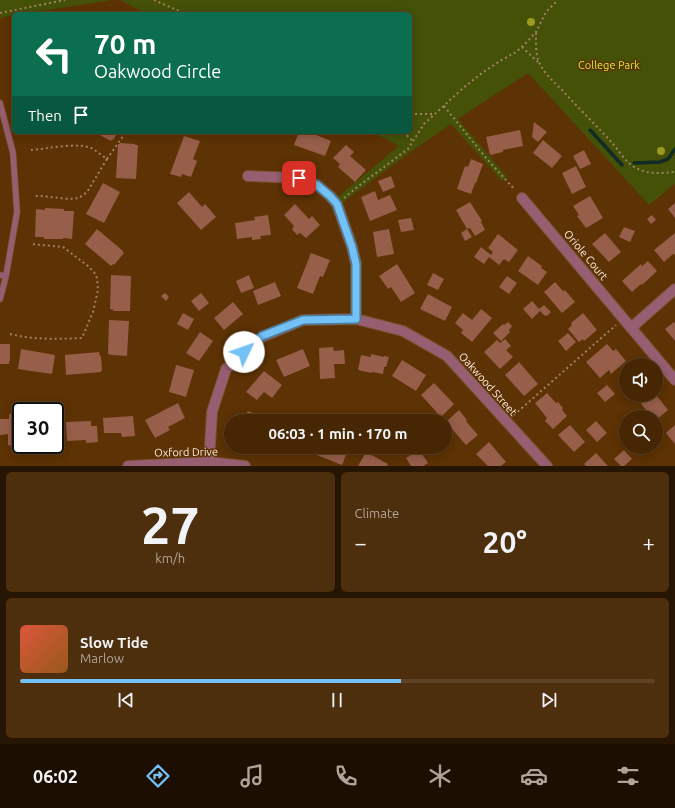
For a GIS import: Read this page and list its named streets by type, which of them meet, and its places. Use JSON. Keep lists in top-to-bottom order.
{
  "streets": {
    "street": ["Oriole Court", "Oakwood Street", "Oxford Drive"]
  },
  "crossings": [
    ["Oakwood Street", "Oxford Drive"]
  ],
  "parks": ["College Park"],
  "page": {
    "turn": ["70 m", "Oakwood Circle"],
    "then": "Then",
    "limit": "30",
    "trip": "06:03 · 1 min · 170 m",
    "tile": [
      ["27", "km/h"],
      "Climate"
    ],
    "heat": ["−", "20°", "+"],
    "song": ["Slow Tide", "Marlow"],
    "tabs": "06:02"
  }
}
